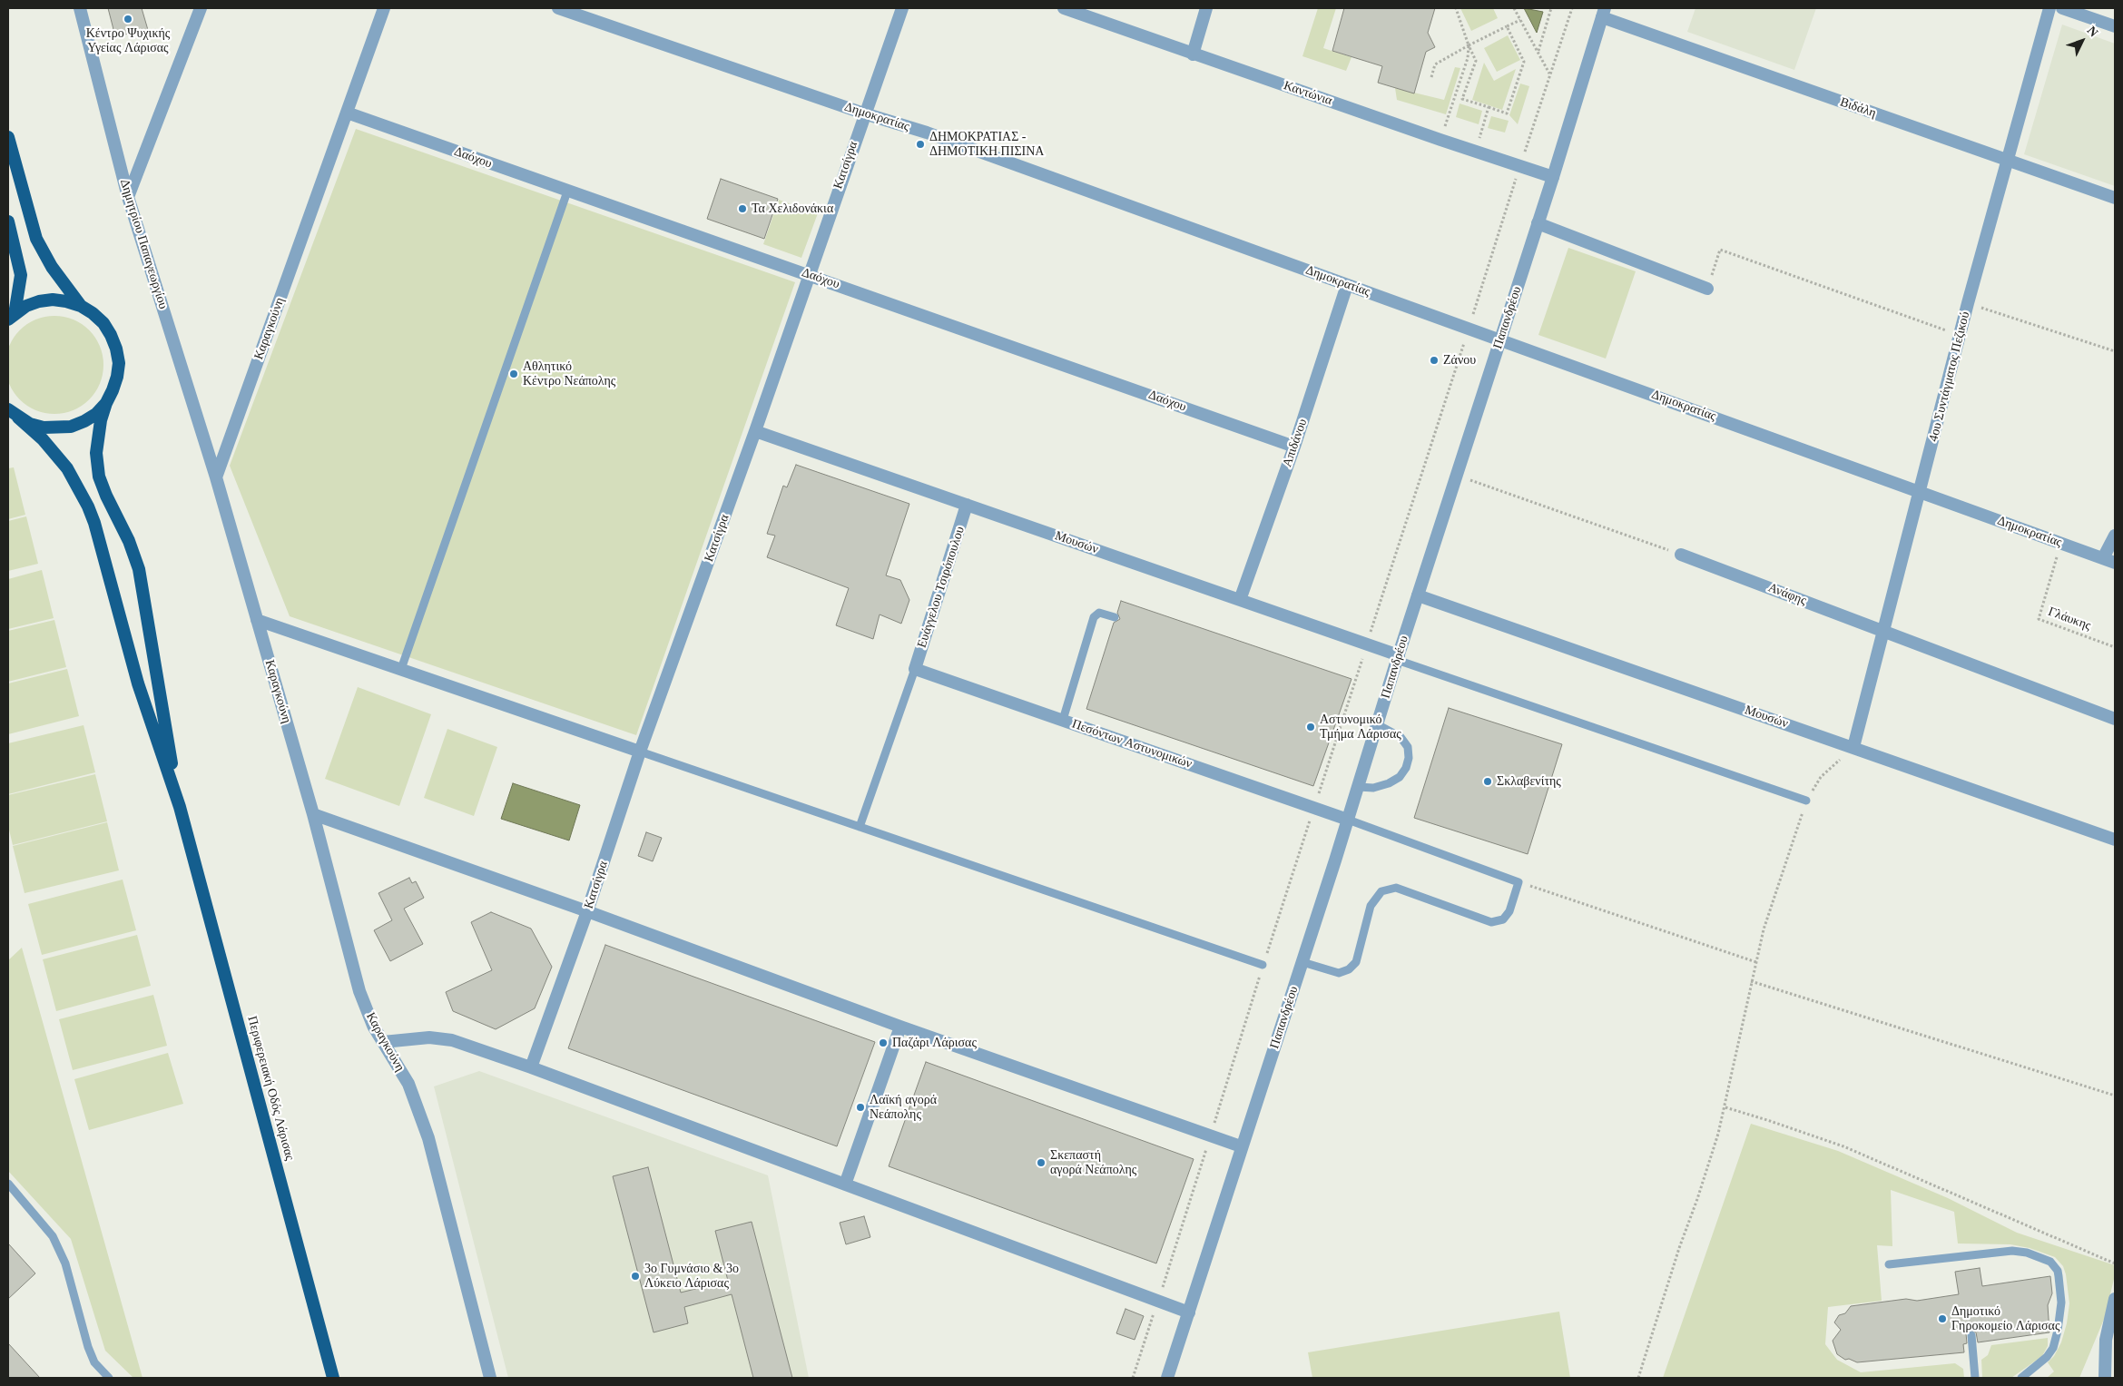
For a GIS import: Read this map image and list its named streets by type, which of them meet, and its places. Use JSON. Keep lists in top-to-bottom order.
{
  "streets": {
    "highway": ["Περιφερειακή Οδός Λάρισας"],
    "street": [
      "Καντώνια",
      "Βιδάλη",
      "Δημοκρατίας",
      "Δαόχου",
      "Κατσίγρα",
      "Δημητρίου Παπαγεωργίου",
      "Παπανδρέου",
      "Καραγκούνη",
      "4ου Συντάγματος Πεζικού",
      "Απιδάνου",
      "Μουσών",
      "Ευάγγελου Τσιρόπουλου",
      "Ανάφης",
      "Πεσόντων Αστυνομικών"
    ],
    "path": ["Γλάυκης"]
  },
  "crossings": [
    ["Καντώνια", "Παπανδρέου"],
    ["Βιδάλη", "Παπανδρέου"],
    ["Βιδάλη", "4ου Συντάγματος Πεζικού"],
    ["Δημοκρατίας", "Κατσίγρα"],
    ["Δημοκρατίας", "Παπανδρέου"],
    ["Δημοκρατίας", "4ου Συντάγματος Πεζικού"],
    ["Δημοκρατίας", "Απιδάνου"],
    ["Δημοκρατίας", "Γλάυκης"],
    ["Δαόχου", "Κατσίγρα"],
    ["Δαόχου", "Καραγκούνη"],
    ["Δαόχου", "Απιδάνου"],
    ["Κατσίγρα", "Μουσών"],
    ["Δημητρίου Παπαγεωργίου", "Καραγκούνη"],
    ["Παπανδρέου", "Μουσών"],
    ["Παπανδρέου", "Πεσόντων Αστυνομικών"],
    ["4ου Συντάγματος Πεζικού", "Μουσών"],
    ["4ου Συντάγματος Πεζικού", "Ανάφης"],
    ["Απιδάνου", "Μουσών"],
    ["Μουσών", "Ευάγγελου Τσιρόπουλου"],
    ["Ευάγγελου Τσιρόπουλου", "Πεσόντων Αστυνομικών"]
  ],
  "places": [
    "Κέντρο Ψυχικής Υγείας Λάρισας",
    "ΔΗΜΟΚΡΑΤΙΑΣ - ΔΗΜΟΤΙΚΗ ΠΙΣΙΝΑ",
    "Τα Χελιδονάκια",
    "Ζάνου",
    "Αθλητικό Κέντρο Νεάπολης",
    "Αστυνομικό Τμήμα Λάρισας",
    "Σκλαβενίτης",
    "Παζάρι Λάρισας",
    "Λαϊκή αγορά Νεάπολης",
    "Σκεπαστή αγορά Νεάπολης",
    "3ο Γυμνάσιο & 3ο Λύκειο Λάρισας",
    "Δημοτικό Γηροκομείο Λάρισας"
  ],
  "north": "top right"
}
